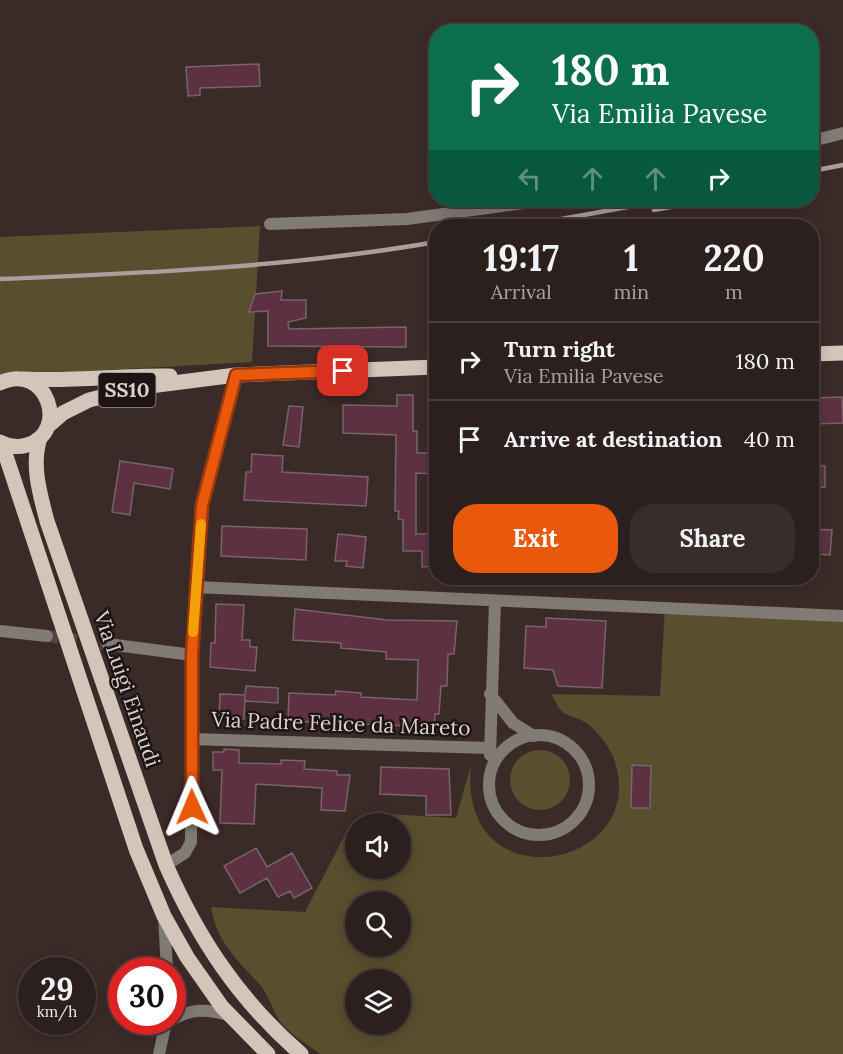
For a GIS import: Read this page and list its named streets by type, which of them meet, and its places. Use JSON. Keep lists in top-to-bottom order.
{
  "streets": {
    "main road": ["SS10", "Via Luigi Einaudi"],
    "street": ["Via Padre Felice da Mareto"]
  },
  "crossings": [
    ["SS10", "Via Luigi Einaudi"]
  ],
  "page": {
    "turn": ["180 m", "Via Emilia Pavese"],
    "eta": [
      "19:17",
      "Arrival",
      "1",
      "min",
      "220",
      "m"
    ],
    "list": [
      {
        "name": "Turn right",
        "note": "Via Emilia Pavese",
        "value": "180 m"
      },
      {
        "name": "Arrive at destination",
        "value": "40 m"
      }
    ],
    "buttons": ["Exit", "Share"],
    "speed": "29 km/h",
    "limit": "30"
  }
}
